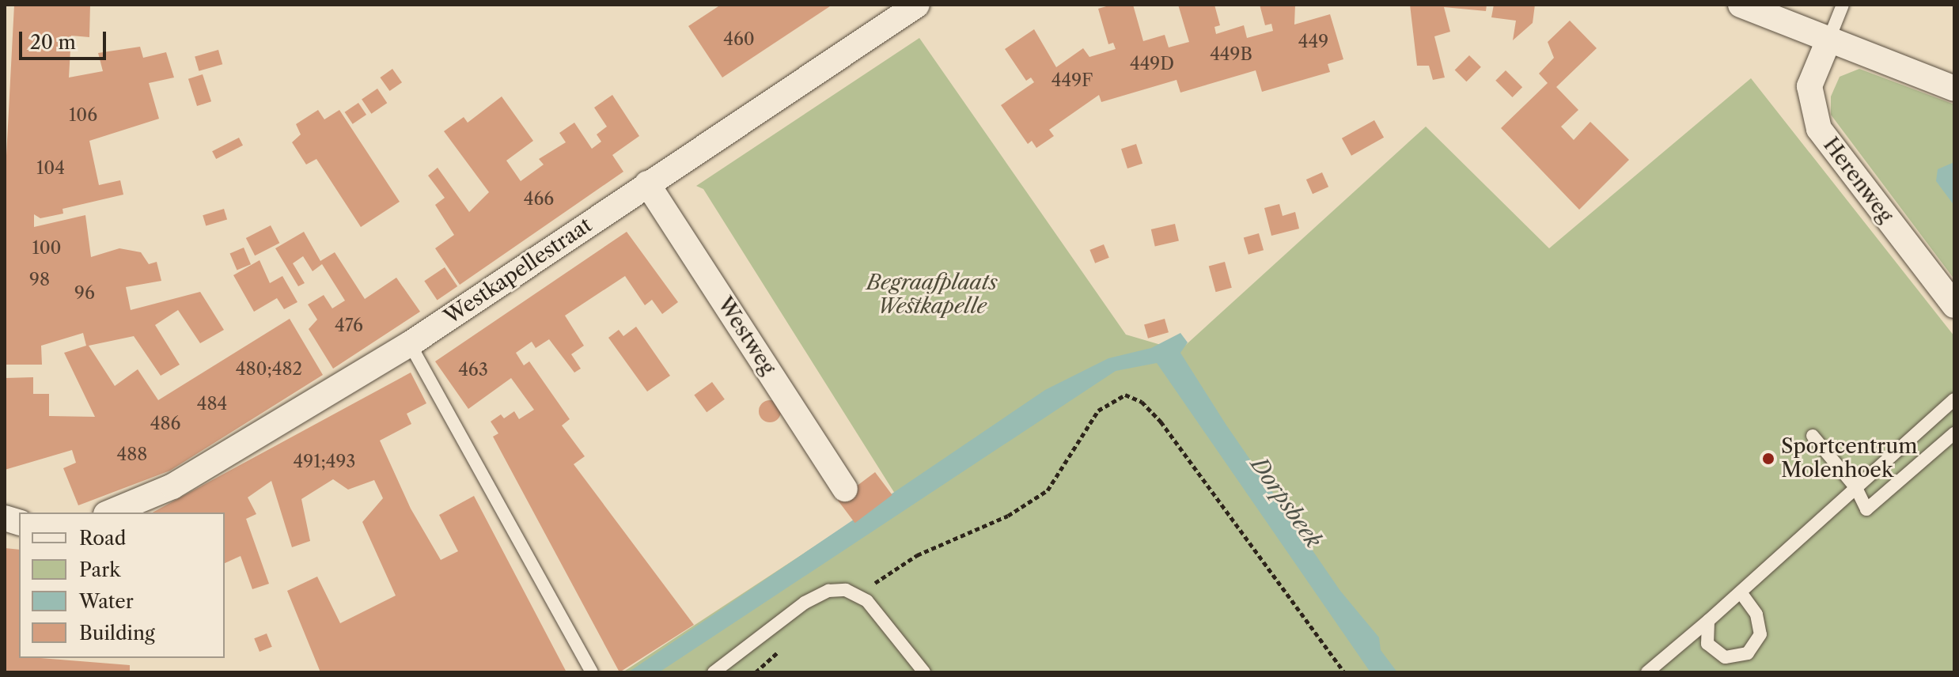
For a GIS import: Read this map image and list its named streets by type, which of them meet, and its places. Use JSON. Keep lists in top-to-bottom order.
{
  "streets": {
    "street": ["Herenweg", "Westkapellestraat", "Westweg"]
  },
  "crossings": [
    ["Westkapellestraat", "Westweg"]
  ],
  "water": ["Dorpsbeek"],
  "parks": ["Begraafplaats Westkapelle"],
  "places": ["Sportcentrum Molenhoek"],
  "house_numbers": [
    "460",
    "449",
    "449B",
    "449D",
    "449F",
    "106",
    "104",
    "466",
    "100",
    "98",
    "96",
    "476",
    "480;482",
    "463",
    "484",
    "486",
    "488",
    "491;493"
  ],
  "legend": [
    "Road",
    "Park",
    "Water",
    "Building"
  ],
  "scale_bar": "20 m"
}
